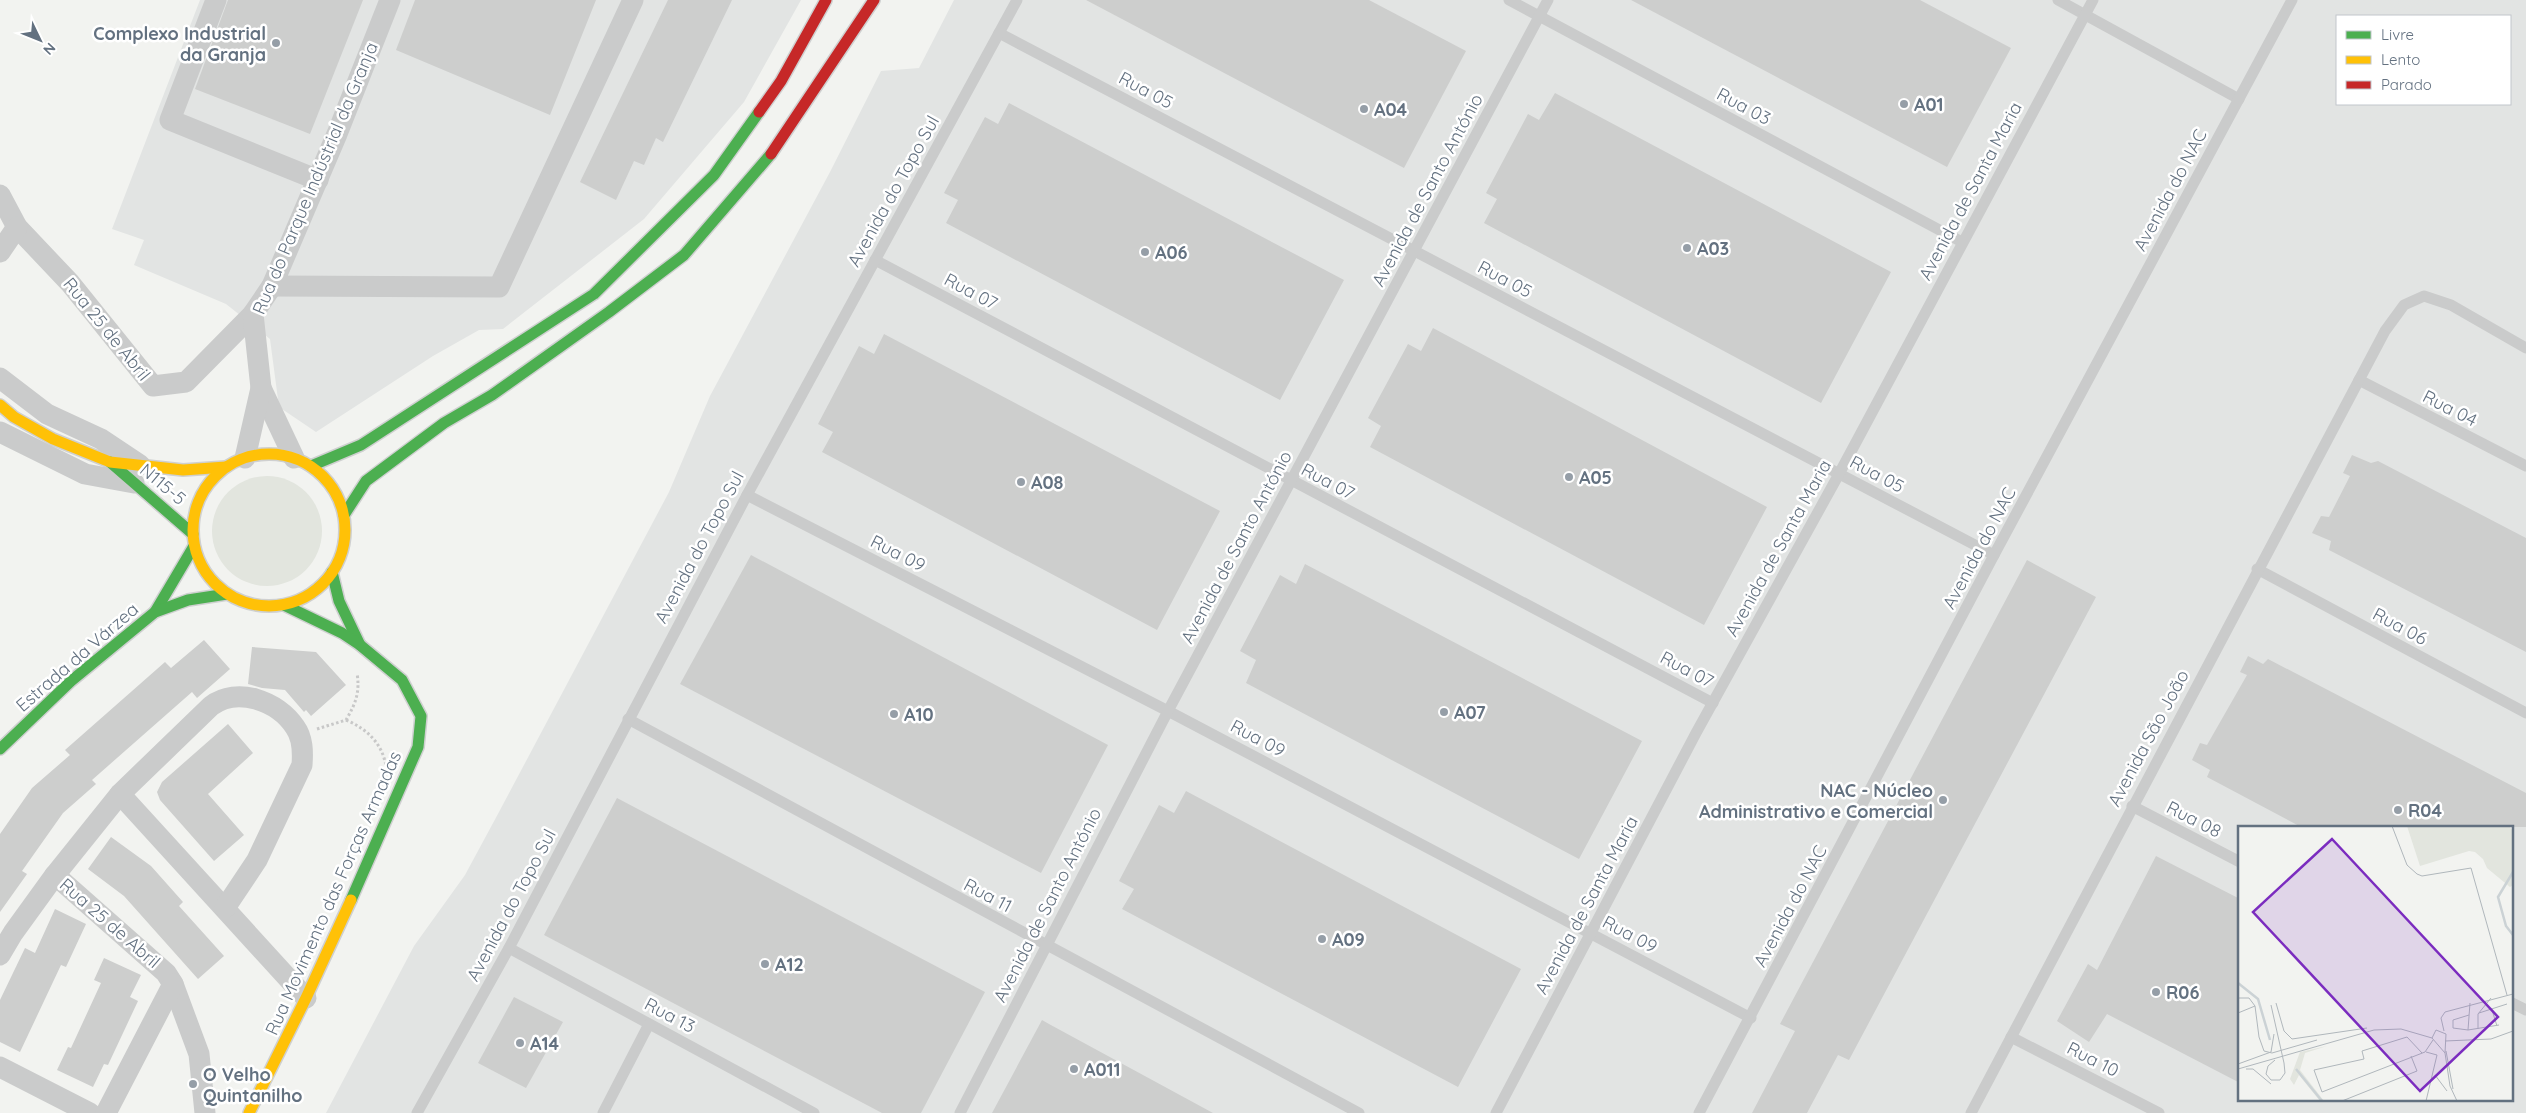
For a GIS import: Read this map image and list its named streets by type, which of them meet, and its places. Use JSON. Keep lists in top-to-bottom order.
{
  "streets": {
    "main road": ["N115-5", "Estrada da Várzea", "Rua Movimento das Forças Armadas"],
    "street": ["Rua do Parque Indústrial da Granja", "Rua 25 de Abril"],
    "lane": [
      "Rua 05",
      "Rua 03",
      "Avenida de Santo António",
      "Avenida do NAC",
      "Avenida do Topo Sul",
      "Avenida de Santa Maria",
      "Rua 07",
      "Rua 04",
      "Rua 09",
      "Rua 06",
      "Avenida São João",
      "Rua 08",
      "Rua 11",
      "Rua 13",
      "Rua 10"
    ]
  },
  "crossings": [
    ["Rua 05", "Avenida de Santo António"],
    ["Rua 05", "Avenida do NAC"],
    ["Rua 05", "Avenida do Topo Sul"],
    ["Rua 05", "Avenida de Santa Maria"],
    ["Rua 03", "Avenida de Santo António"],
    ["Rua 03", "Avenida de Santa Maria"],
    ["Rua do Parque Indústrial da Granja", "Rua 25 de Abril"],
    ["Rua do Parque Indústrial da Granja", "N115-5"],
    ["Rua do Parque Indústrial da Granja", "Estrada da Várzea"],
    ["Rua do Parque Indústrial da Granja", "Rua Movimento das Forças Armadas"],
    ["Avenida de Santo António", "Rua 07"],
    ["Avenida de Santo António", "Rua 09"],
    ["Avenida de Santo António", "Rua 11"],
    ["Avenida do NAC", "Rua 09"],
    ["Avenida do Topo Sul", "Rua 07"],
    ["Avenida do Topo Sul", "Rua 09"],
    ["Avenida do Topo Sul", "Rua 11"],
    ["Avenida do Topo Sul", "Rua 13"],
    ["Avenida de Santa Maria", "Rua 07"],
    ["Avenida de Santa Maria", "Rua 09"],
    ["Rua 04", "Avenida São João"],
    ["N115-5", "Estrada da Várzea"],
    ["N115-5", "Rua Movimento das Forças Armadas"],
    ["Rua 06", "Avenida São João"],
    ["Estrada da Várzea", "Rua Movimento das Forças Armadas"],
    ["Avenida São João", "Rua 08"],
    ["Avenida São João", "Rua 10"]
  ],
  "places": [
    "Complexo Industrial da Granja",
    "A01",
    "A04",
    "A03",
    "A06",
    "A05",
    "A08",
    "A07",
    "A10",
    "NAC - Núcleo Administrativo e Comercial",
    "R04",
    "A09",
    "A12",
    "R06",
    "A14",
    "A011",
    "O Velho Quintanilho"
  ],
  "legend": ["Livre", "Lento", "Parado"],
  "north": "bottom right"
}
